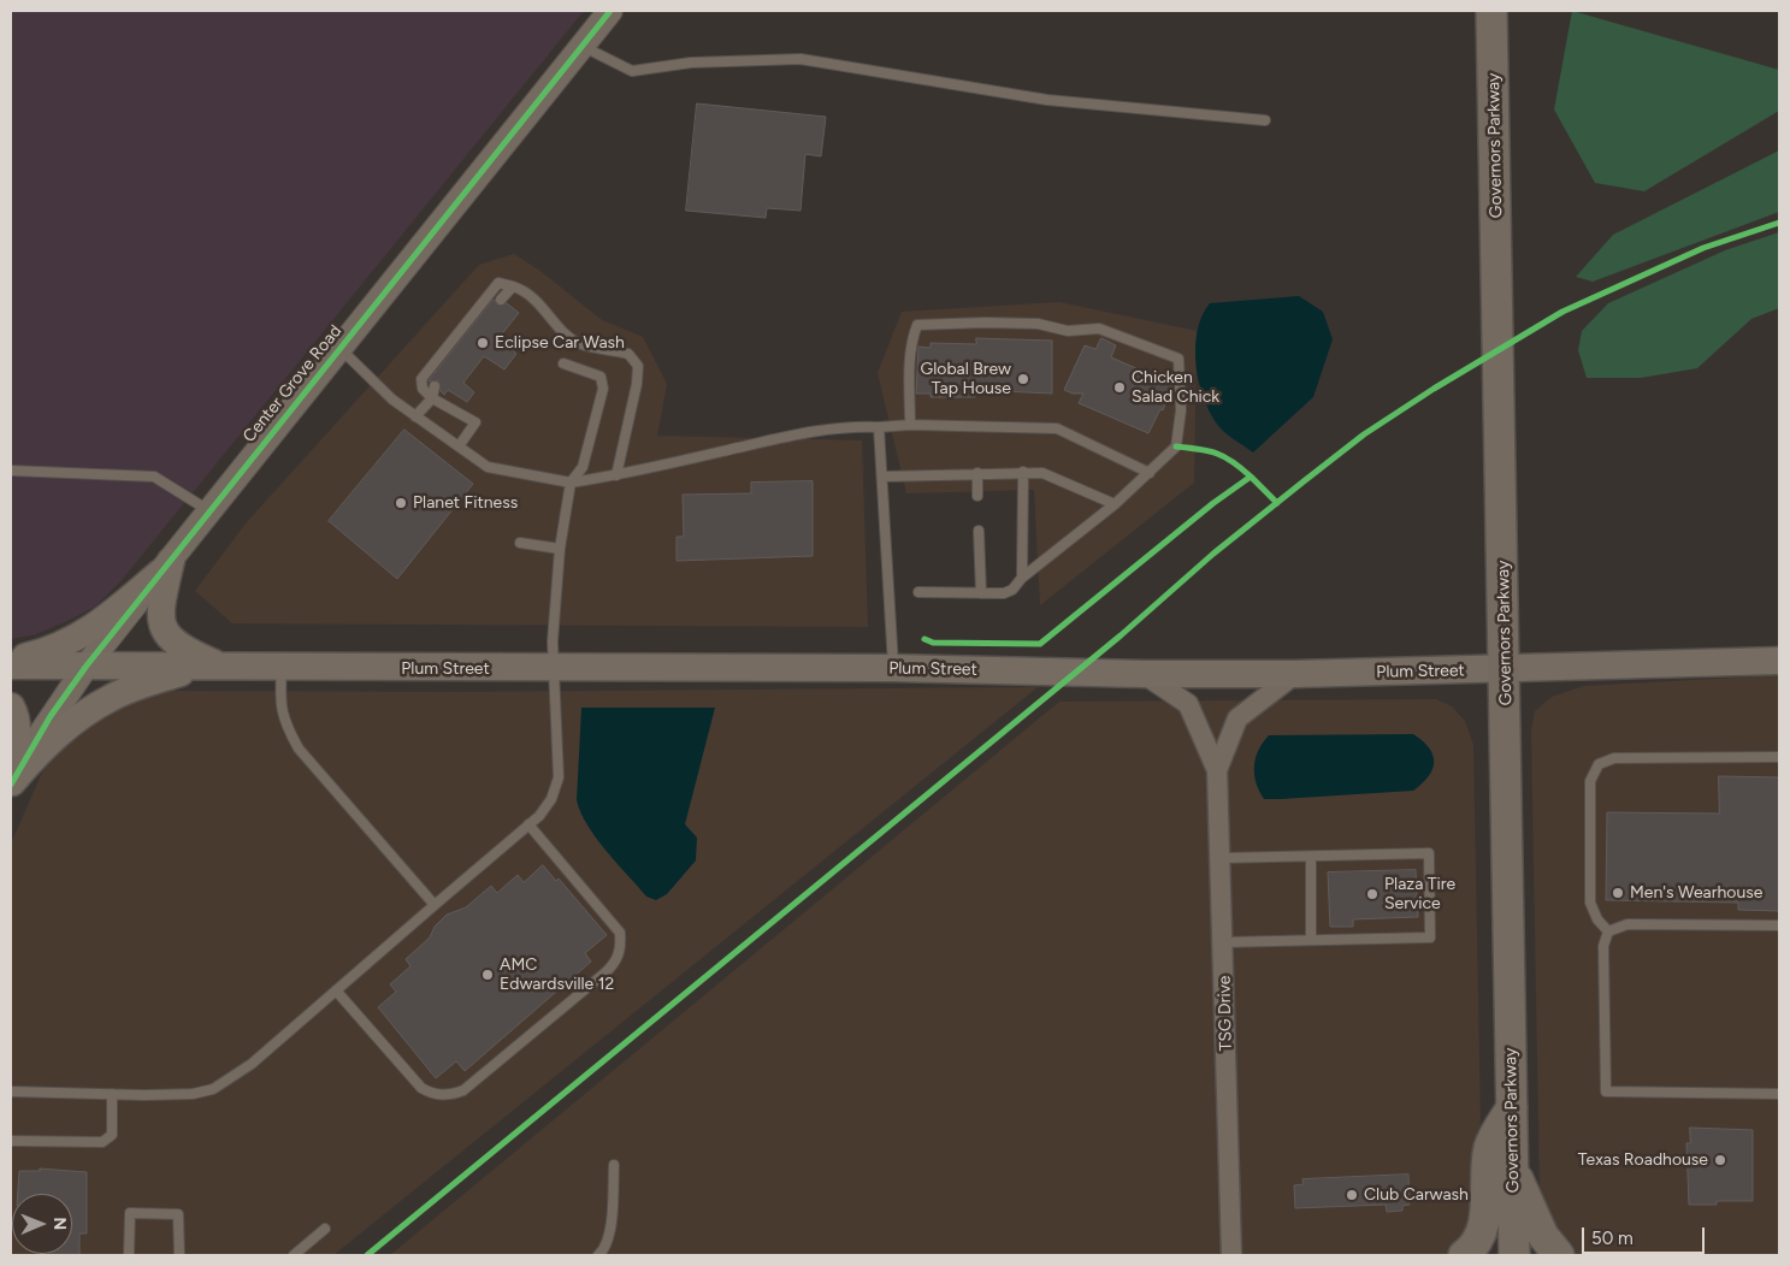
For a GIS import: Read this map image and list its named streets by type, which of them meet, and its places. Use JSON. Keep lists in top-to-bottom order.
{
  "streets": {
    "main road": ["Governors Parkway", "Plum Street"],
    "street": ["Center Grove Road", "TSG Drive"]
  },
  "crossings": [
    ["Governors Parkway", "Plum Street"],
    ["Center Grove Road", "Plum Street"],
    ["Plum Street", "TSG Drive"]
  ],
  "places": [
    "Eclipse Car Wash",
    "Global Brew Tap House",
    "Chicken Salad Chick",
    "Planet Fitness",
    "Men's Wearhouse",
    "Plaza Tire Service",
    "AMC Edwardsville 12",
    "Texas Roadhouse",
    "Club Carwash"
  ],
  "scale_bar": "50 m",
  "north": "right"
}
